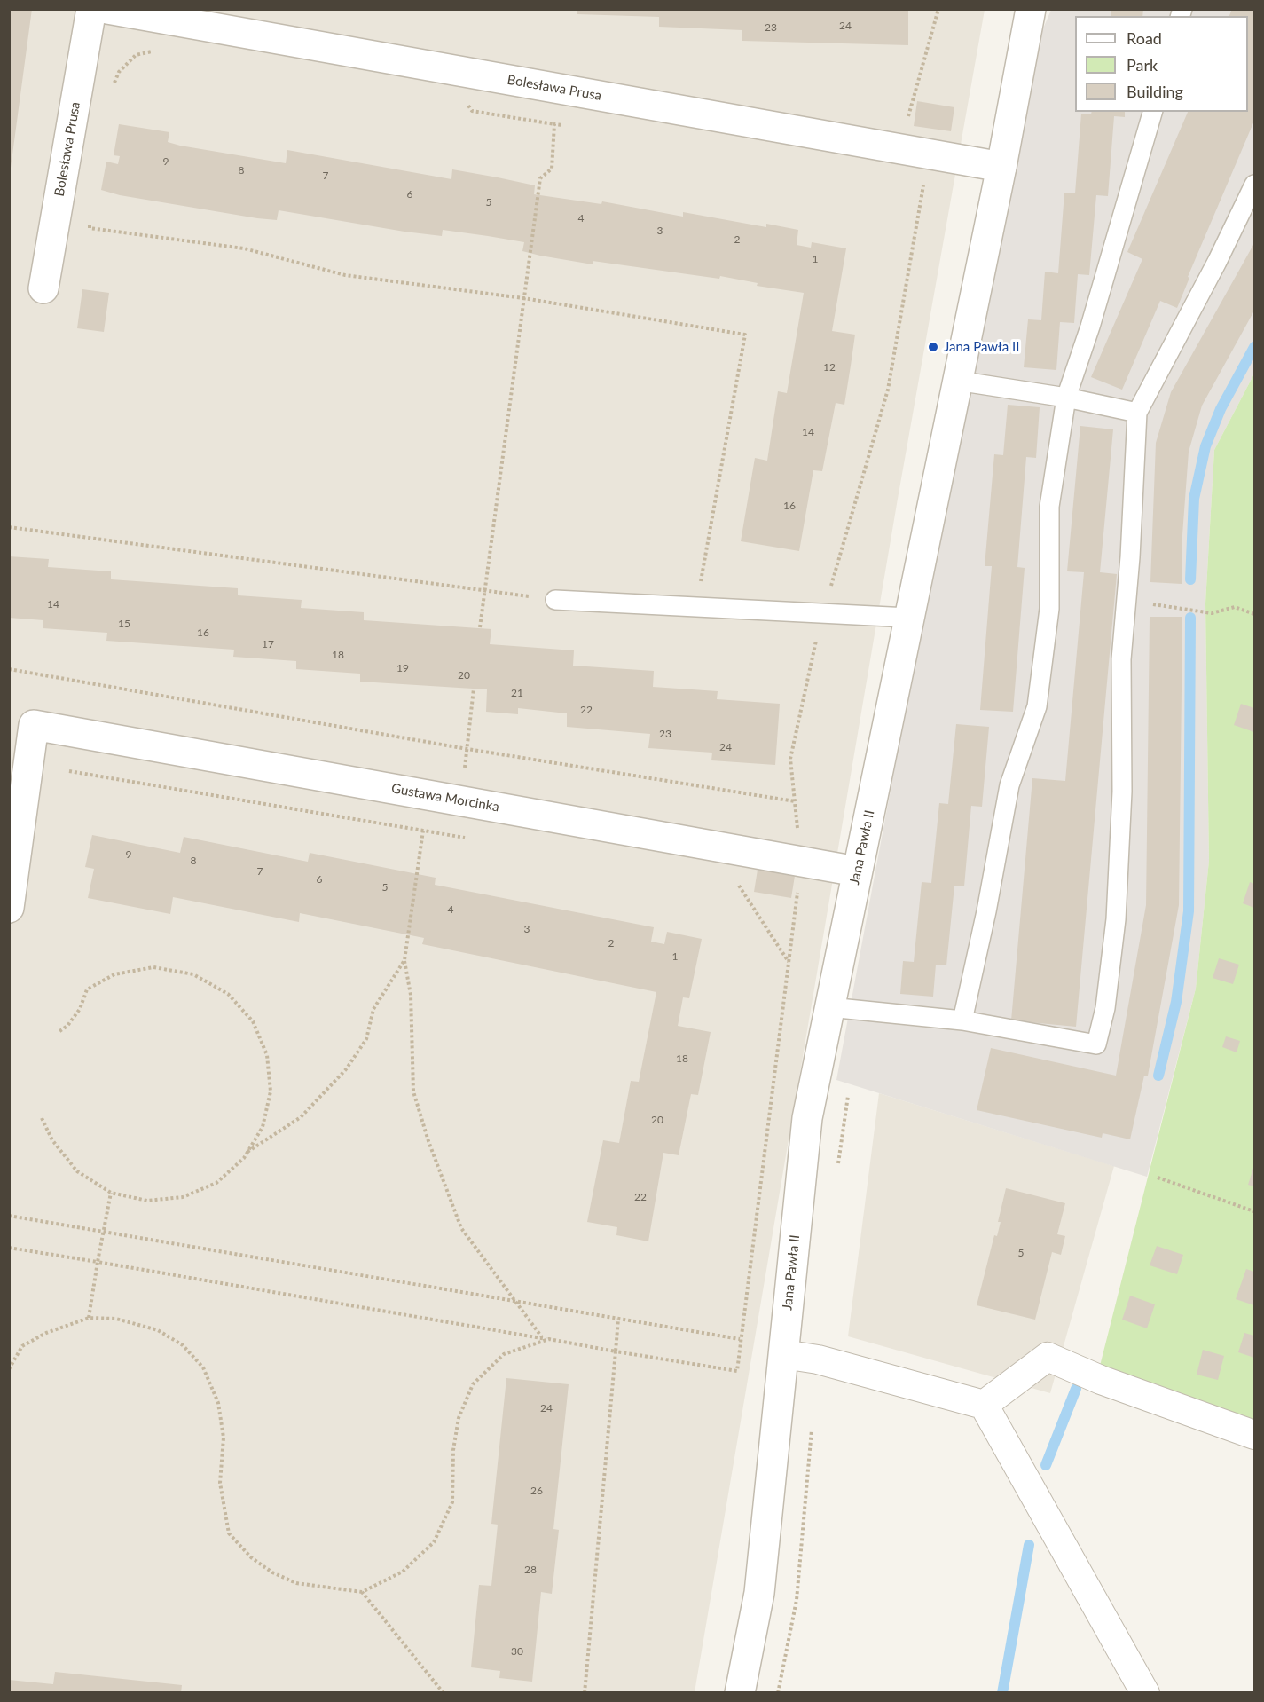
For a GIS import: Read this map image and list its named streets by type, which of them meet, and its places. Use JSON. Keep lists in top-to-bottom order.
{
  "streets": {
    "street": ["Bolesława Prusa", "Gustawa Morcinka", "Jana Pawła II"]
  },
  "crossings": [
    ["Bolesława Prusa", "Jana Pawła II"],
    ["Gustawa Morcinka", "Jana Pawła II"]
  ],
  "places": ["Jana Pawła II"],
  "house_numbers": [
    "24",
    "23",
    "9",
    "8",
    "7",
    "6",
    "5",
    "4",
    "3",
    "2",
    "1",
    "12",
    "14",
    "16",
    "14",
    "15",
    "16",
    "17",
    "18",
    "19",
    "20",
    "21",
    "22",
    "23",
    "24",
    "9",
    "8",
    "7",
    "6",
    "5",
    "4",
    "3",
    "2",
    "1",
    "18",
    "20",
    "22",
    "5",
    "24",
    "26",
    "28",
    "30"
  ],
  "legend": ["Road", "Park", "Building"]
}
